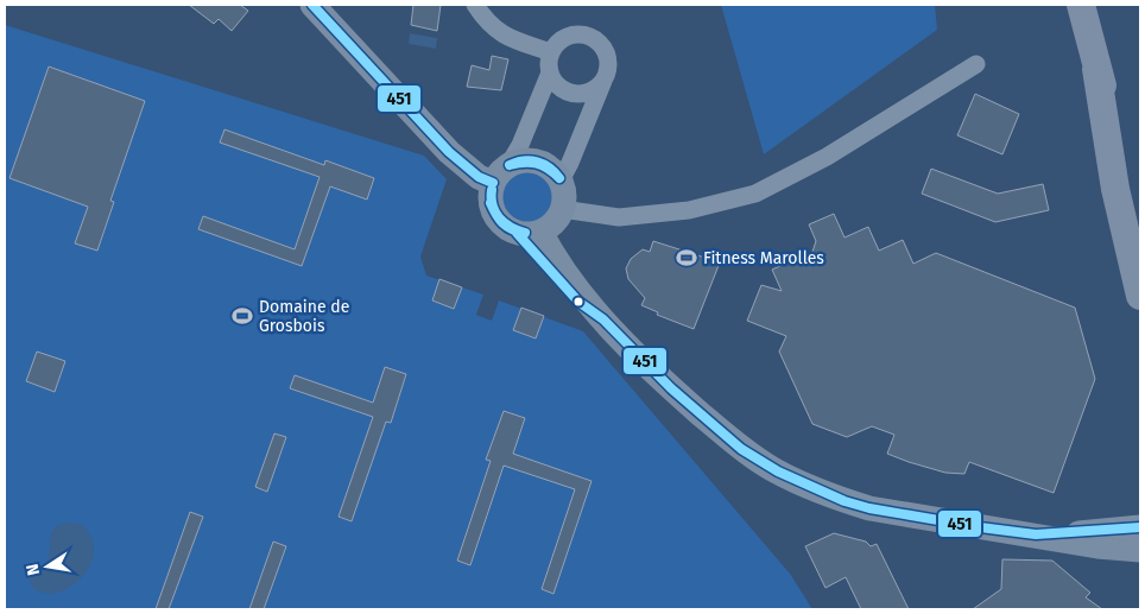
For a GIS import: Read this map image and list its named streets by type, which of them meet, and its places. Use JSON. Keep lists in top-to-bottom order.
{
  "places": {
    "sports": ["Fitness Marolles", "Domaine de Grosbois"]
  },
  "lines": ["transit line 451"],
  "north": "left"
}
